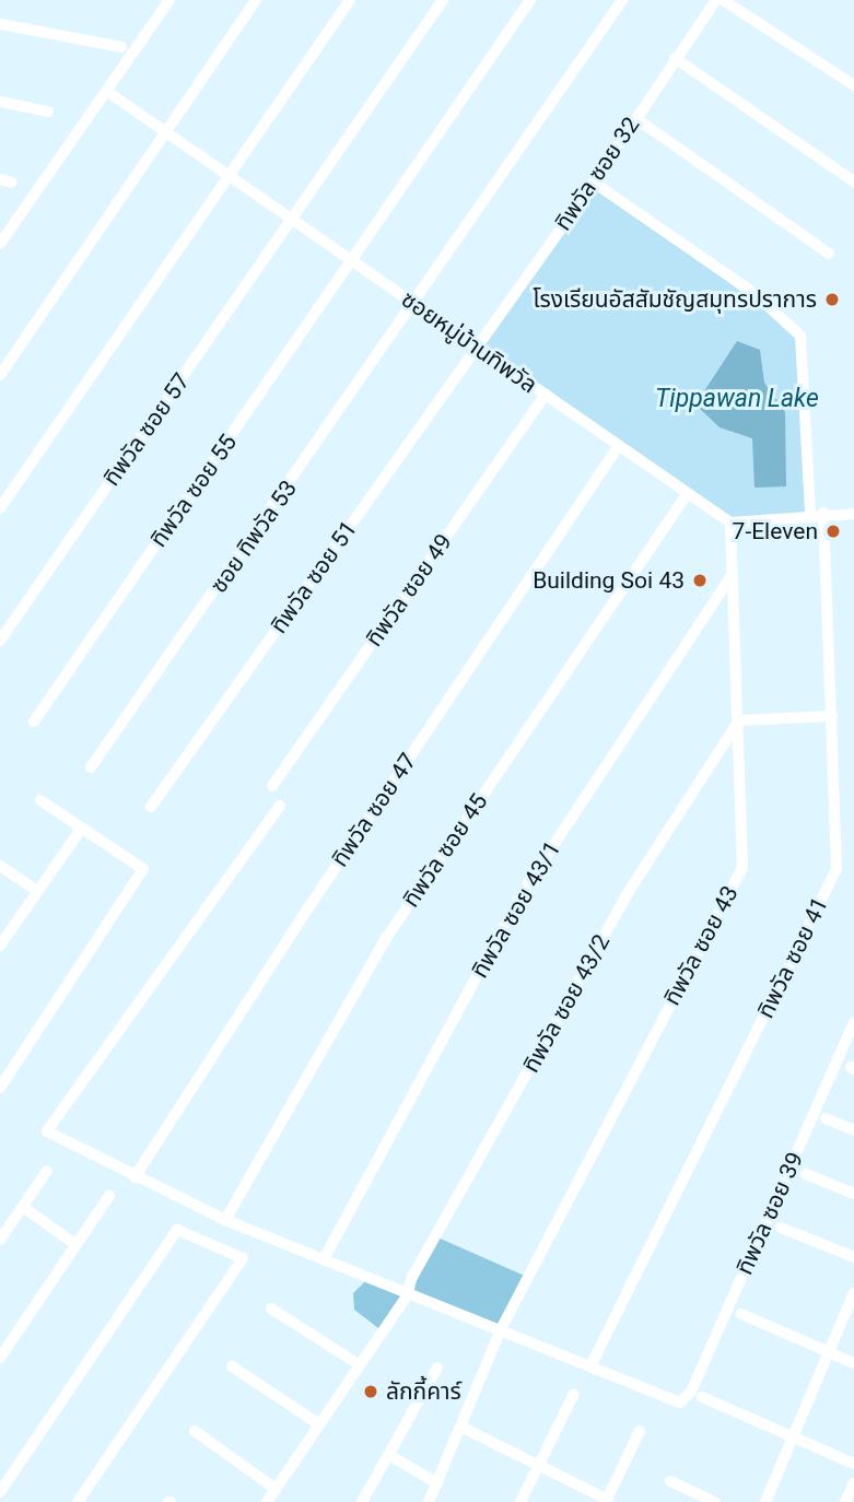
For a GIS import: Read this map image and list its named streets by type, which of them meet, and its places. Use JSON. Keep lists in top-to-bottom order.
{
  "streets": {
    "street": [
      "ทิพวัล ซอย 32",
      "ซอยหมู่บ้านทิพวัล",
      "ทิพวัล ซอย 57",
      "ทิพวัล ซอย 55",
      "ซอย ทิพวัล 53",
      "ทิพวัล ซอย 51",
      "ทิพวัล ซอย 49",
      "ทิพวัล ซอย 47",
      "ทิพวัล ซอย 45",
      "ทิพวัล ซอย 43/1",
      "ทิพวัล ซอย 43",
      "ทิพวัล ซอย 41",
      "ทิพวัล ซอย 43/2",
      "ทิพวัล ซอย 39"
    ]
  },
  "crossings": [
    ["ทิพวัล ซอย 32", "ซอยหมู่บ้านทิพวัล"],
    ["ทิพวัล ซอย 32", "ทิพวัล ซอย 51"],
    ["ซอยหมู่บ้านทิพวัล", "ทิพวัล ซอย 57"],
    ["ซอยหมู่บ้านทิพวัล", "ทิพวัล ซอย 55"],
    ["ซอยหมู่บ้านทิพวัล", "ซอย ทิพวัล 53"],
    ["ซอยหมู่บ้านทิพวัล", "ทิพวัล ซอย 51"],
    ["ซอยหมู่บ้านทิพวัล", "ทิพวัล ซอย 49"],
    ["ซอยหมู่บ้านทิพวัล", "ทิพวัล ซอย 47"],
    ["ซอยหมู่บ้านทิพวัล", "ทิพวัล ซอย 45"],
    ["ซอยหมู่บ้านทิพวัล", "ทิพวัล ซอย 43"],
    ["ทิพวัล ซอย 43/1", "ทิพวัล ซอย 43"],
    ["ทิพวัล ซอย 43", "ทิพวัล ซอย 43/2"],
    ["ทิพวัล ซอย 41", "ทิพวัล ซอย 39"]
  ],
  "water": ["Tippawan Lake"],
  "places": [
    "โรงเรียนอัสสัมชัญสมุทรปราการ",
    "7-Eleven",
    "Building Soi 43",
    "ลักกี้คาร์"
  ]
}
